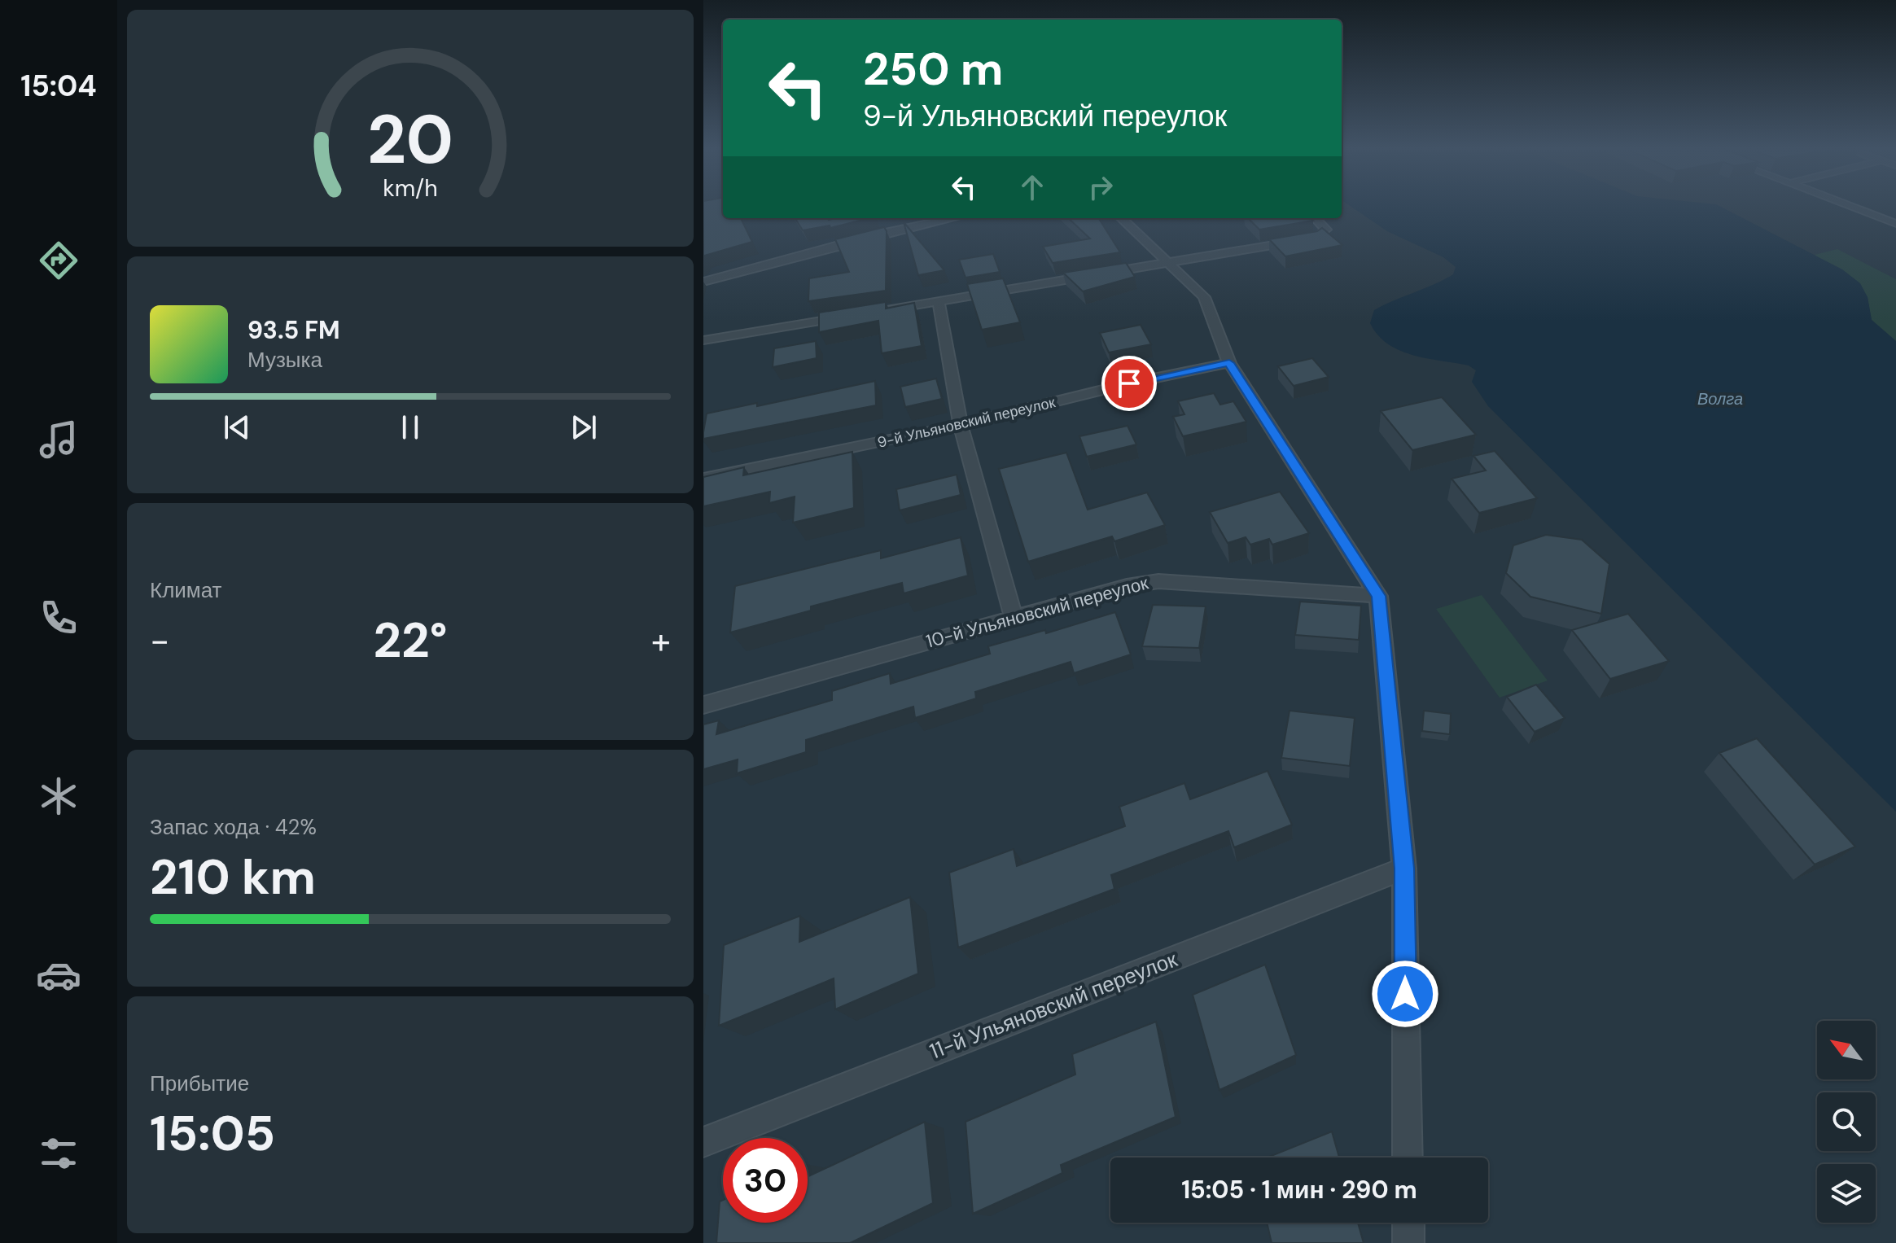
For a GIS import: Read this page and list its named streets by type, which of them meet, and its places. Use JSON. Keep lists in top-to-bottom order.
{
  "streets": {
    "street": ["9-й Ульяновский переулок", "10-й Ульяновский переулок", "11-й Ульяновский переулок"]
  },
  "water": ["Волга"],
  "north": "top left",
  "page": {
    "tabs": "15:04",
    "turn": ["250 m", "9-й Ульяновский переулок"],
    "song": ["93.5 FM", "Музыка"],
    "tile": [
      "Климат",
      ["Запас хода · 42%", "210 km"],
      ["Прибытие", "15:05"]
    ],
    "heat": ["−", "22°", "+"],
    "limit": "30",
    "trip": "15:05 · 1 мин · 290 m",
    "gauge": ["20", "km/h"]
  }
}
